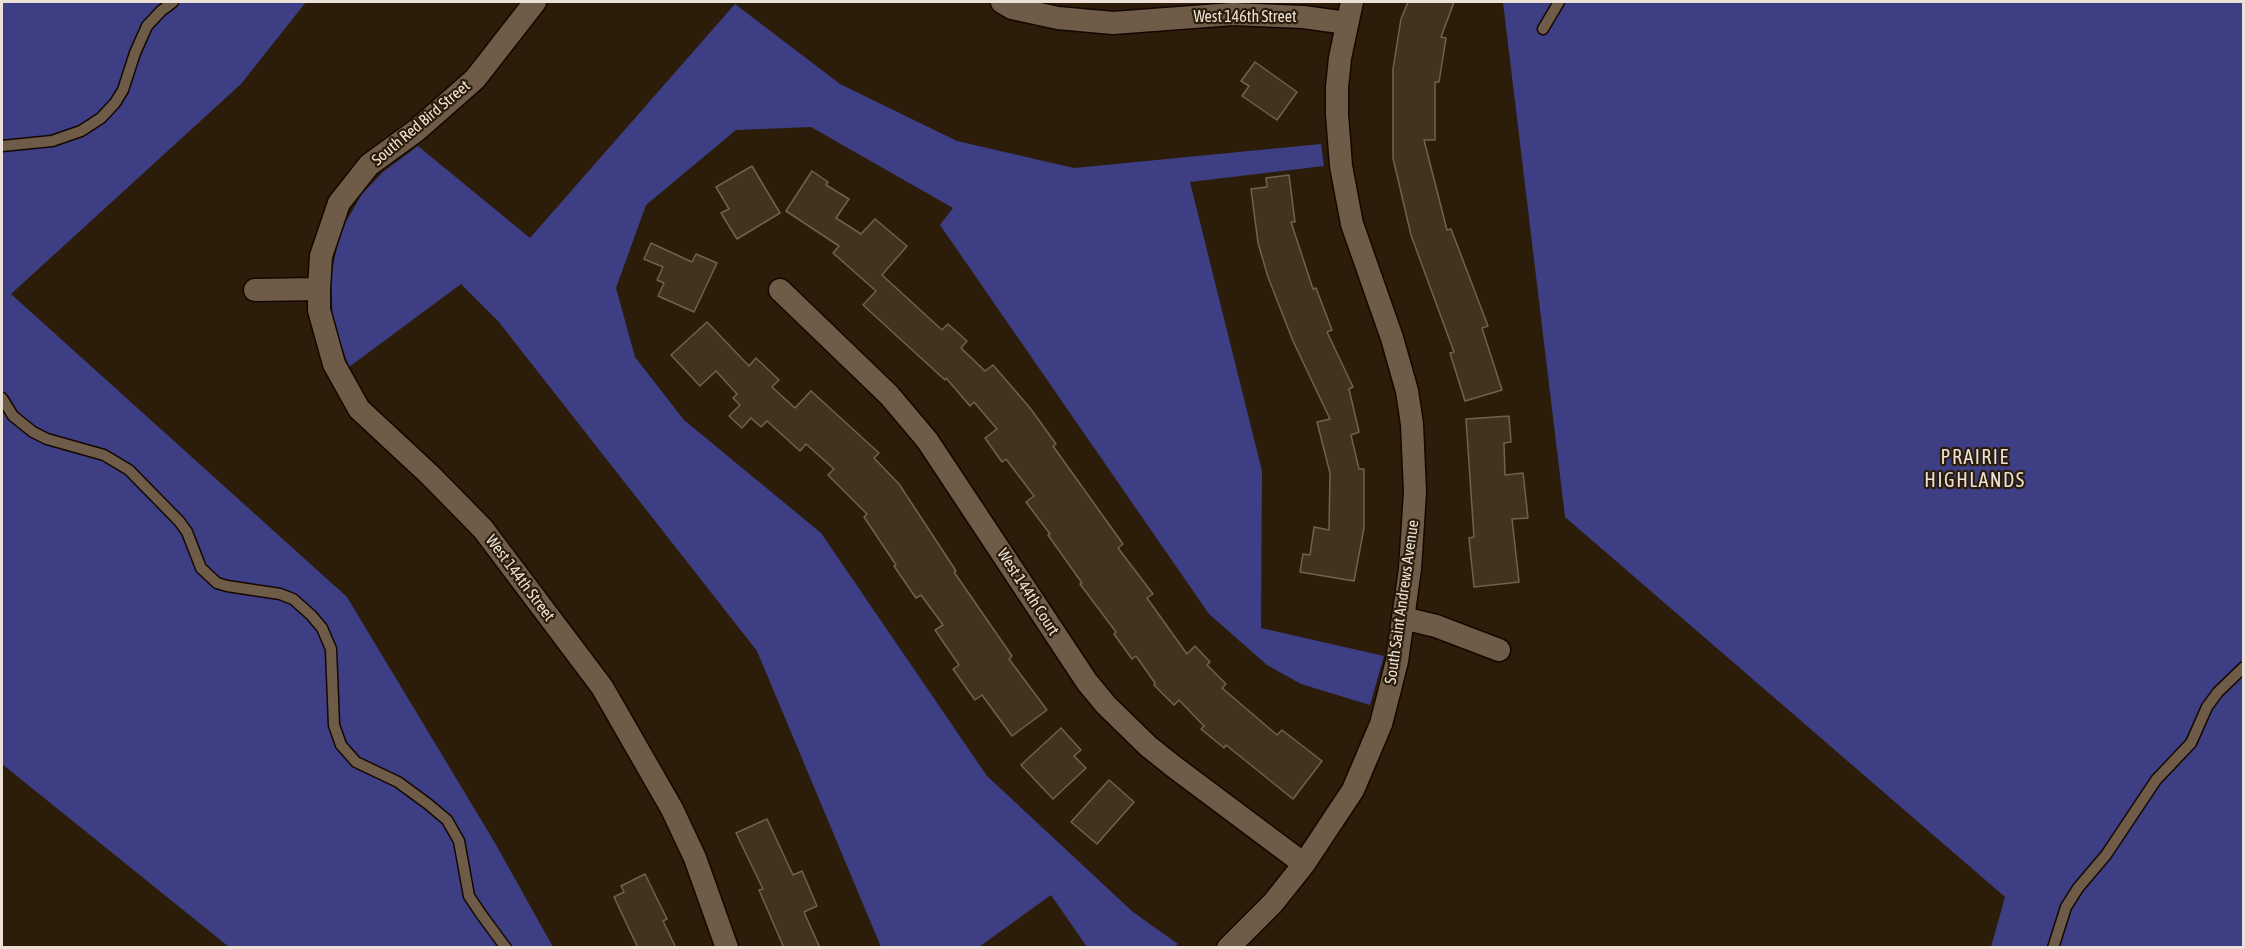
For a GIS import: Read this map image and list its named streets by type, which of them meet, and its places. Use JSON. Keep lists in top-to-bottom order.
{
  "streets": {
    "street": [
      "West 146th Street",
      "South Red Bird Street",
      "West 144th Street",
      "West 144th Court",
      "South Saint Andrews Avenue"
    ]
  },
  "crossings": [
    ["West 146th Street", "South Saint Andrews Avenue"],
    ["South Red Bird Street", "West 144th Street"],
    ["West 144th Court", "South Saint Andrews Avenue"]
  ],
  "districts": ["PRAIRIE HIGHLANDS"]
}
